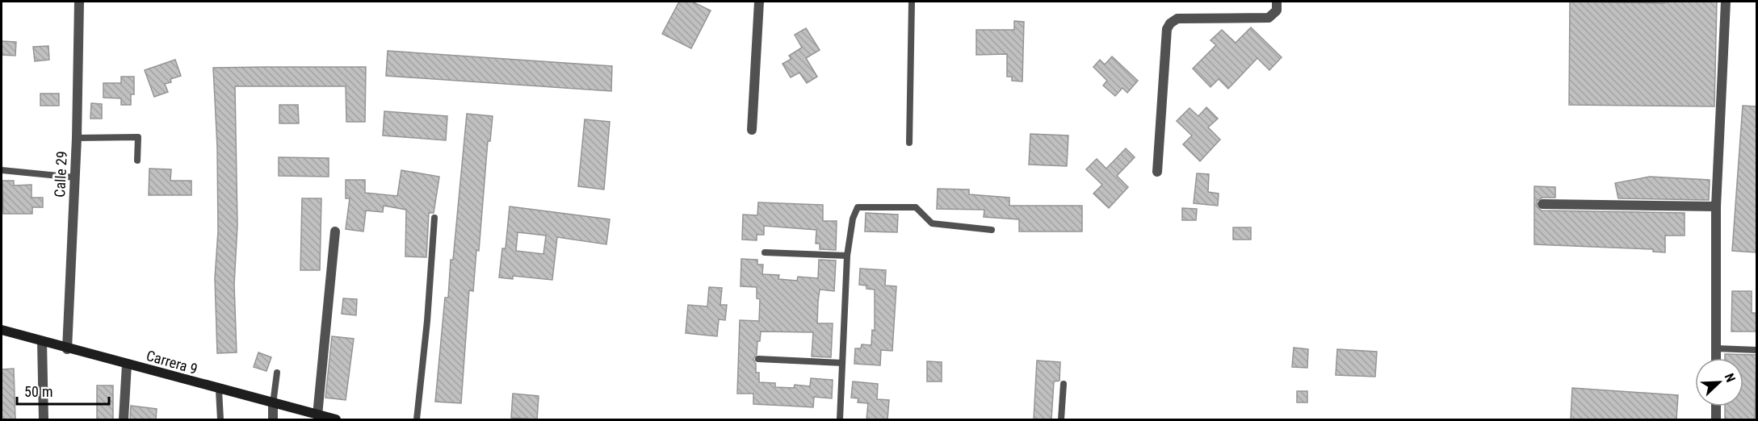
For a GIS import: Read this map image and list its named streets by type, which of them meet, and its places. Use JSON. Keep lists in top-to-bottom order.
{
  "streets": {
    "main road": ["Carrera 9"],
    "street": ["Calle 29"]
  },
  "crossings": [
    ["Calle 29", "Carrera 9"]
  ],
  "scale_bar": "50 m",
  "north": "top right"
}
